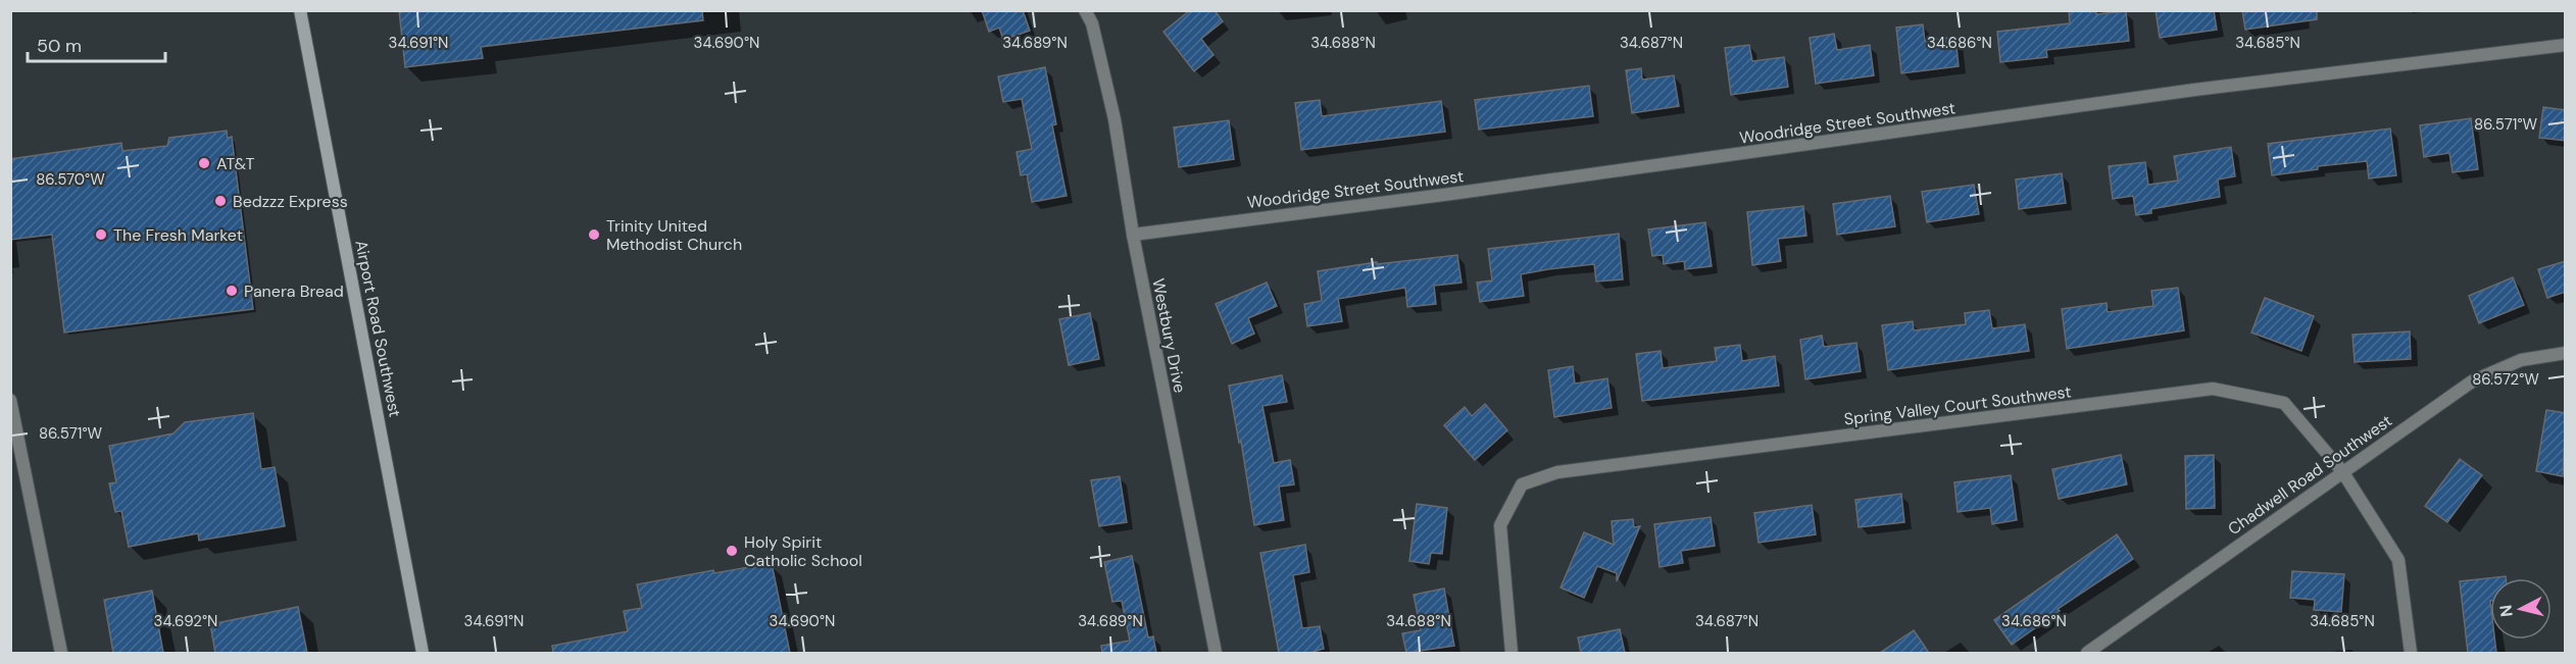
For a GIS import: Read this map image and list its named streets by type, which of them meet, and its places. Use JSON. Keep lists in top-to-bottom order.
{
  "streets": {
    "main road": ["Airport Road Southwest"],
    "street": [
      "Woodridge Street Southwest",
      "Westbury Drive",
      "Spring Valley Court Southwest",
      "Chadwell Road Southwest"
    ]
  },
  "crossings": [
    ["Woodridge Street Southwest", "Westbury Drive"],
    ["Spring Valley Court Southwest", "Chadwell Road Southwest"]
  ],
  "places": [
    "AT&T",
    "Bedzzz Express",
    "The Fresh Market",
    "Trinity United Methodist Church",
    "Panera Bread",
    "Holy Spirit Catholic School"
  ],
  "scale_bar": "50 m",
  "north": "left",
  "coordinates": [
    "34.691°N",
    "34.690°N",
    "34.689°N",
    "34.688°N",
    "34.687°N",
    "34.686°N",
    "34.685°N",
    "86.571°W",
    "86.570°W",
    "86.572°W",
    "34.692°N"
  ]
}
